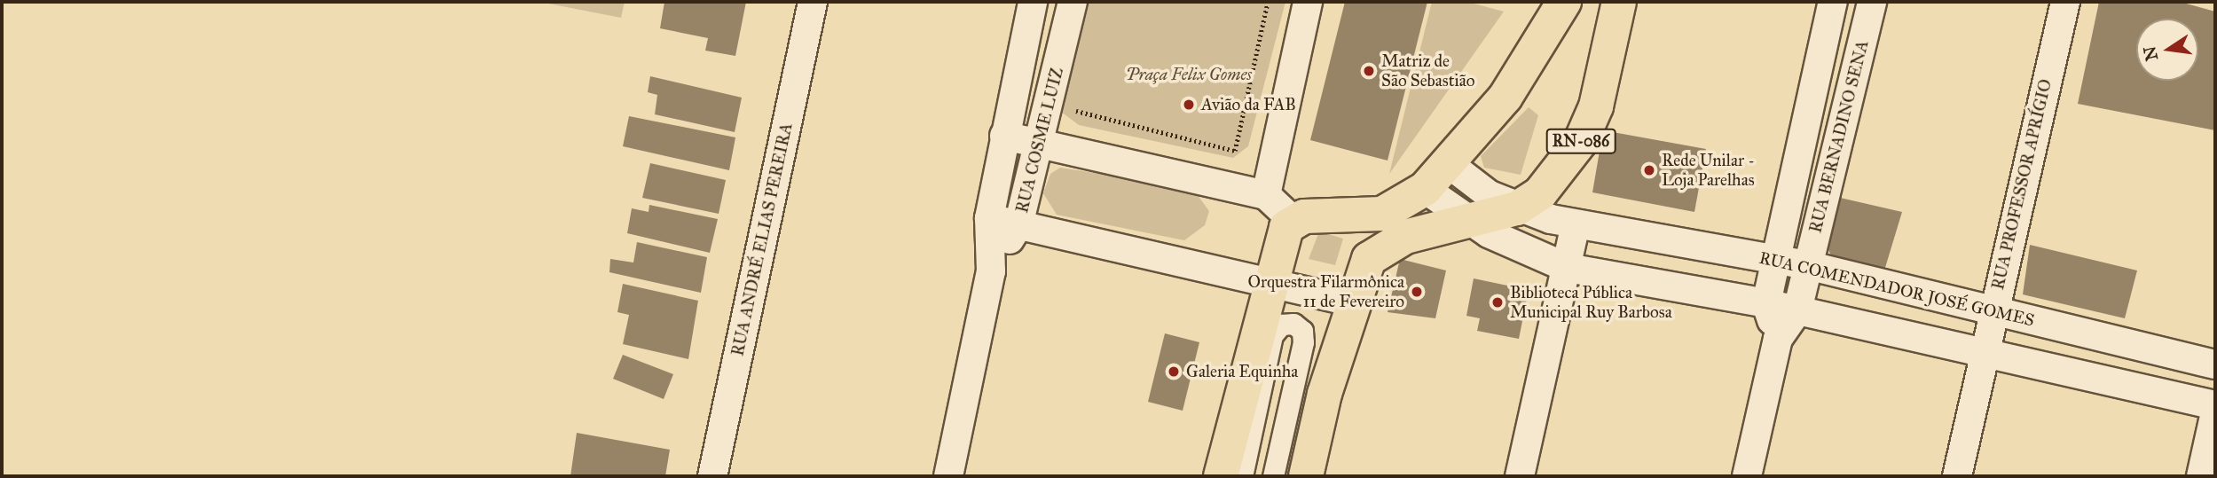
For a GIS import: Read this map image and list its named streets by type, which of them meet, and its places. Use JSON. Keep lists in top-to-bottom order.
{
  "streets": {
    "main road": ["RN-086"],
    "street": [
      "RUA BERNADINO SENA",
      "RUA COSME LUIZ",
      "RUA PROFESSOR APRÍGIO",
      "RUA ANDRÉ ELIAS PEREIRA",
      "RUA COMENDADOR JOSÉ GOMES"
    ]
  },
  "crossings": [
    ["RUA BERNADINO SENA", "RUA COMENDADOR JOSÉ GOMES"],
    ["RN-086", "RUA COMENDADOR JOSÉ GOMES"],
    ["RUA PROFESSOR APRÍGIO", "RUA COMENDADOR JOSÉ GOMES"]
  ],
  "parks": ["Praça Felix Gomes"],
  "places": [
    "Matriz de São Sebastião",
    "Avião da FAB",
    "Rede Unilar - Loja Parelhas",
    "Orquestra Filarmônica 11 de Fevereiro",
    "Biblioteca Pública Municipal Ruy Barbosa",
    "Galeria Equinha"
  ],
  "north": "left"
}
